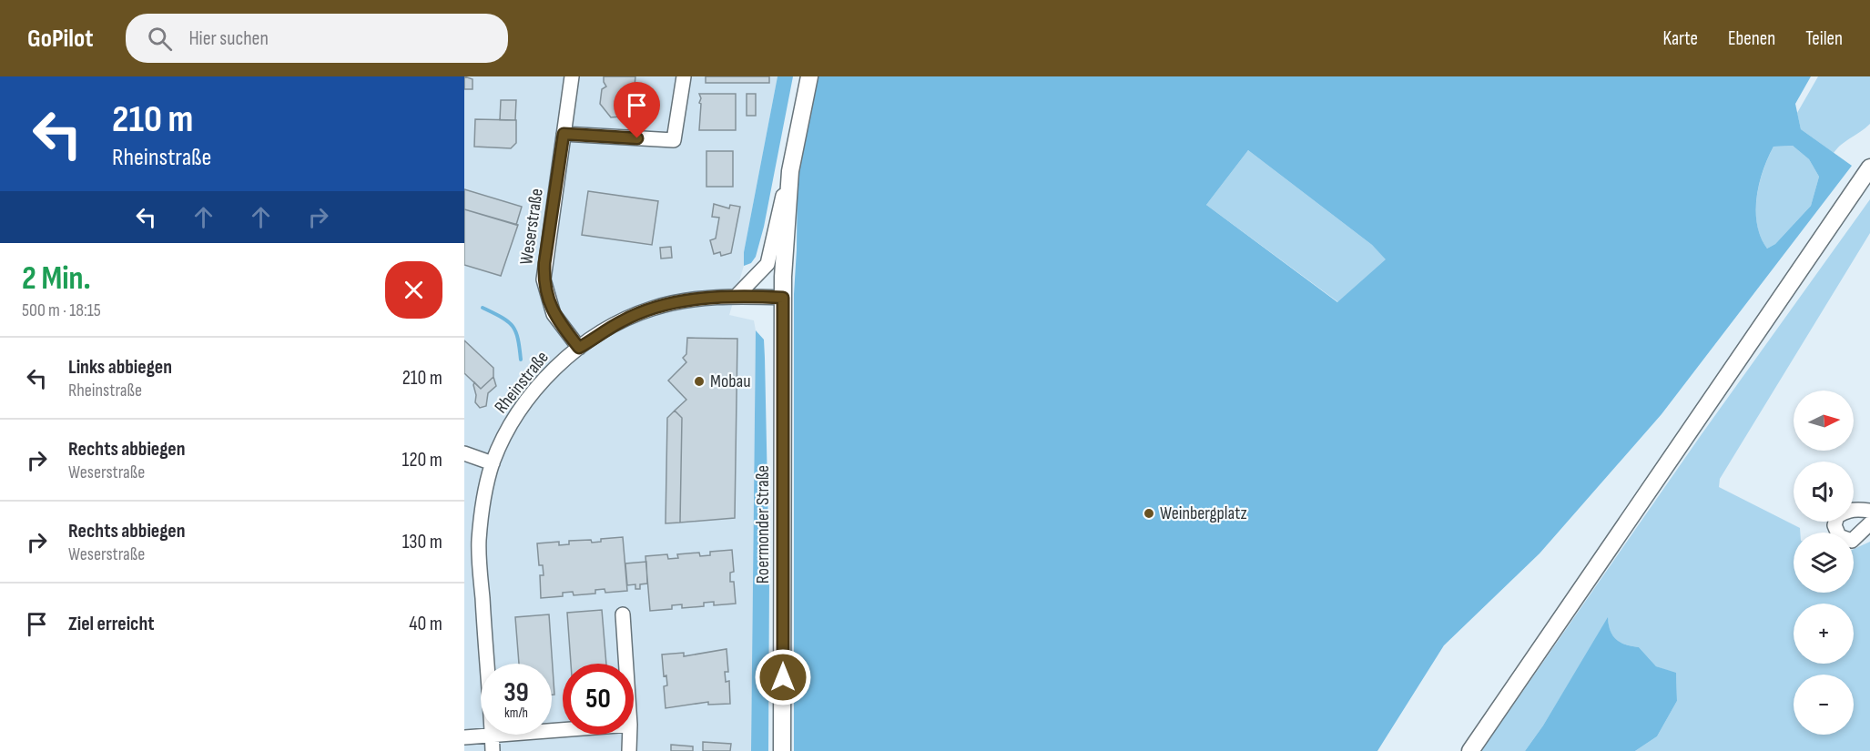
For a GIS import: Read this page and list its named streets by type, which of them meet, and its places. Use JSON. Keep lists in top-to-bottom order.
{
  "streets": {
    "main road": ["Roermonder Straße"],
    "street": ["Weserstraße", "Rheinstraße"]
  },
  "crossings": [
    ["Weserstraße", "Rheinstraße"],
    ["Rheinstraße", "Roermonder Straße"]
  ],
  "places": ["Mobau", "Weinbergplatz"],
  "north": "right",
  "page": {
    "header": "GoPilot",
    "search": "Hier suchen",
    "nav": ["Karte", "Ebenen", "Teilen"],
    "turn": ["210 m", "Rheinstraße"],
    "heading": ["2 Min.", "500 m · 18:15"],
    "list": [
      {
        "name": "Links abbiegen",
        "note": "Rheinstraße",
        "value": "210 m"
      },
      {
        "name": "Rechts abbiegen",
        "note": "Weserstraße",
        "value": "120 m"
      },
      {
        "name": "Rechts abbiegen",
        "note": "Weserstraße",
        "value": "130 m"
      },
      {
        "name": "Ziel erreicht",
        "value": "40 m"
      }
    ],
    "map_buttons": ["+", "−"],
    "speed": "39 km/h",
    "limit": "50"
  }
}
